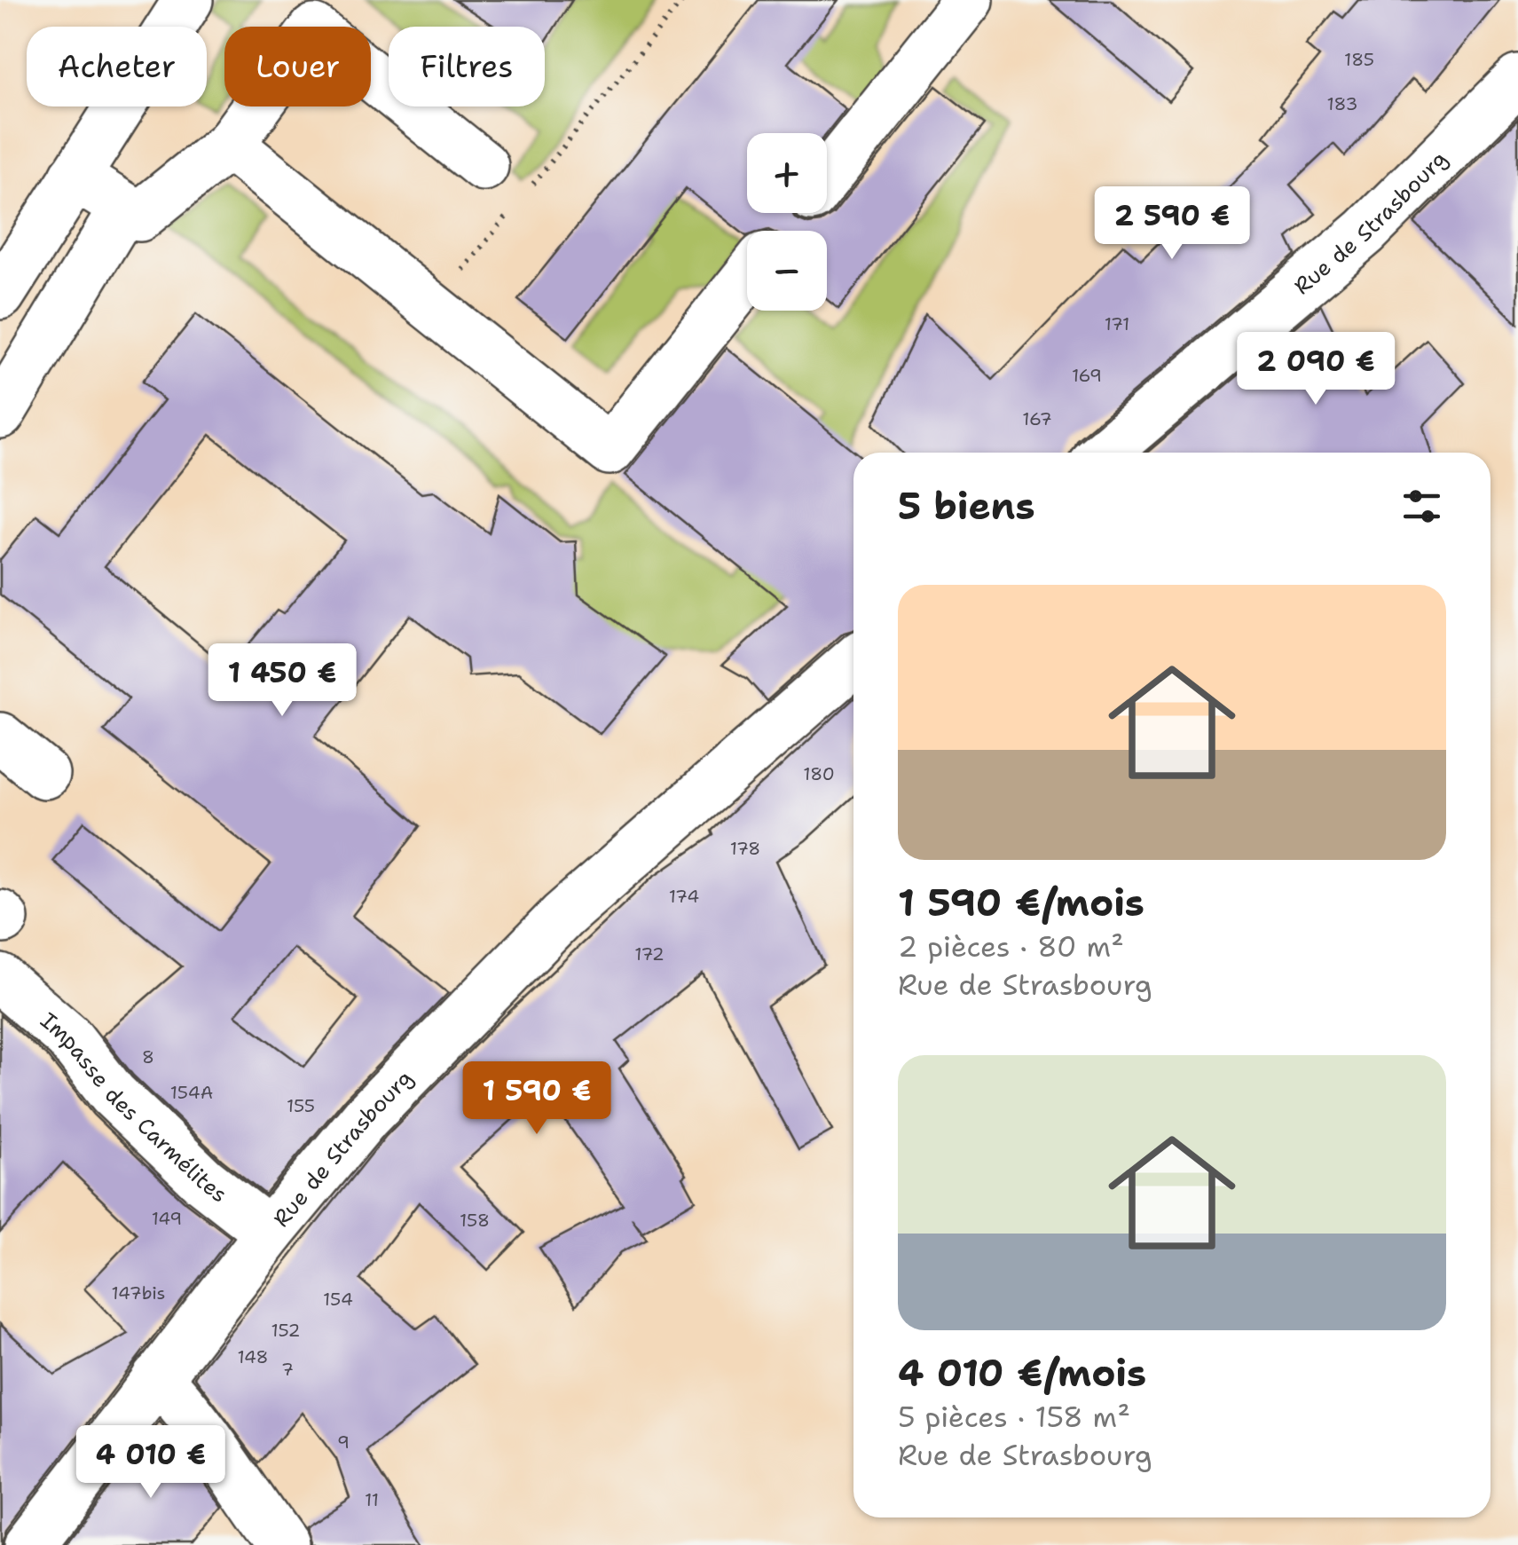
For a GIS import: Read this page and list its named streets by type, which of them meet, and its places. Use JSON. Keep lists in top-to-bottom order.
{
  "streets": {
    "street": ["Rue de Strasbourg", "Impasse des Carmélites"]
  },
  "crossings": [
    ["Rue de Strasbourg", "Impasse des Carmélites"]
  ],
  "house_numbers": [
    "185",
    "183",
    "171",
    "169",
    "167",
    "180",
    "178",
    "174",
    "172",
    "8",
    "154A",
    "155",
    "149",
    "158",
    "147bis",
    "154",
    "152",
    "148",
    "7",
    "9",
    "11"
  ],
  "page": {
    "chip": ["Acheter", "Louer", "Filtres"],
    "map_buttons": ["+", "−"],
    "price": [
      "2 590 €",
      "2 090 €",
      "1 450 €",
      "1 590 €",
      "4 010 €"
    ],
    "heading": "5 biens",
    "list": [
      {
        "name": "1 590 €/mois",
        "note": "2 pièces · 80 m² · Rue de Strasbourg"
      },
      {
        "name": "4 010 €/mois",
        "note": "5 pièces · 158 m² · Rue de Strasbourg"
      }
    ]
  }
}
